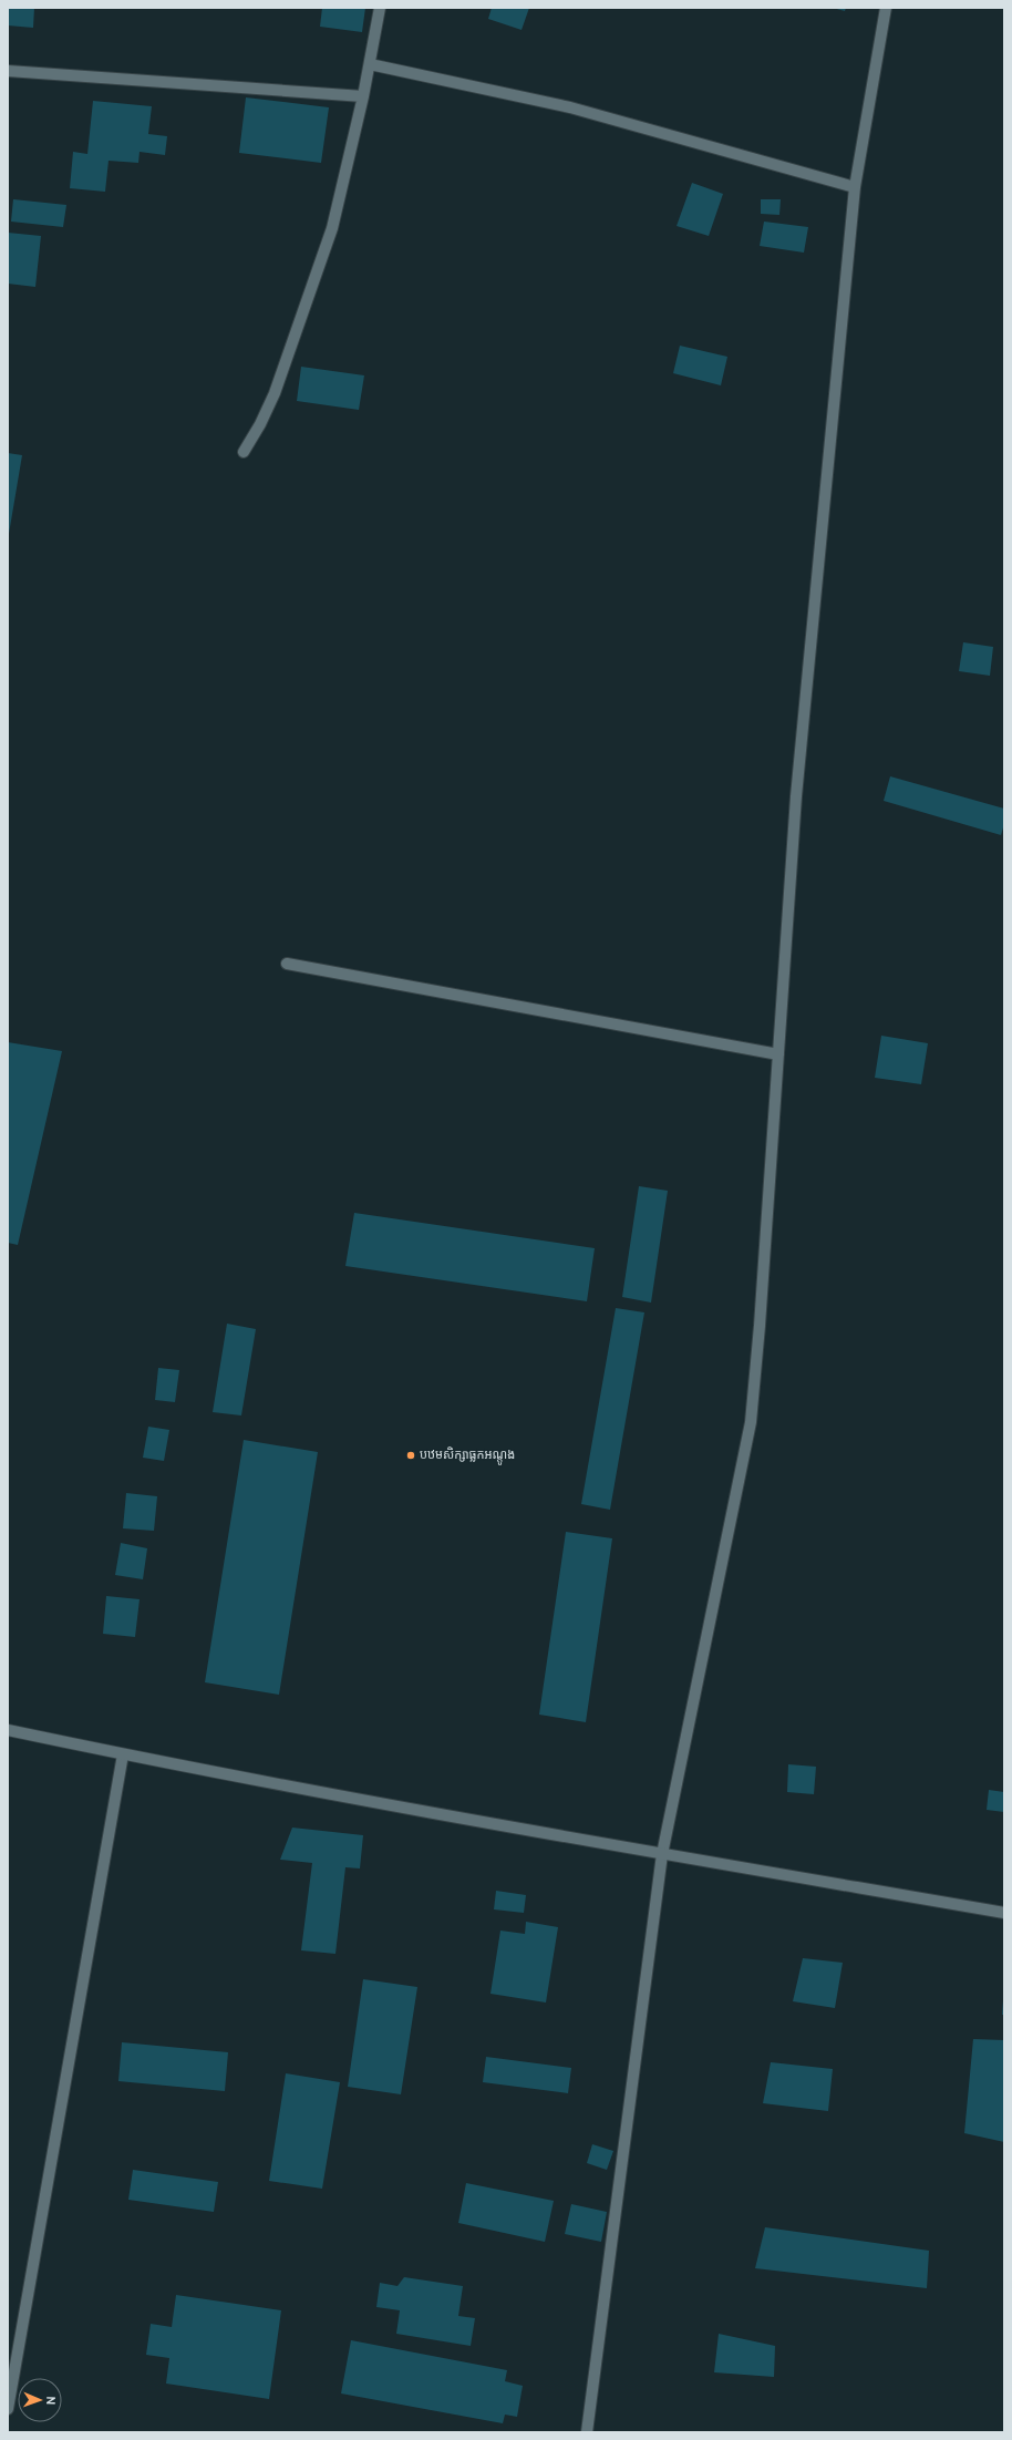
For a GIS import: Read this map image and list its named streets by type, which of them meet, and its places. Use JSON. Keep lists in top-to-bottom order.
{
  "places": ["បឋមសិក្សាធ្លកអណ្តូង"],
  "north": "right"
}
